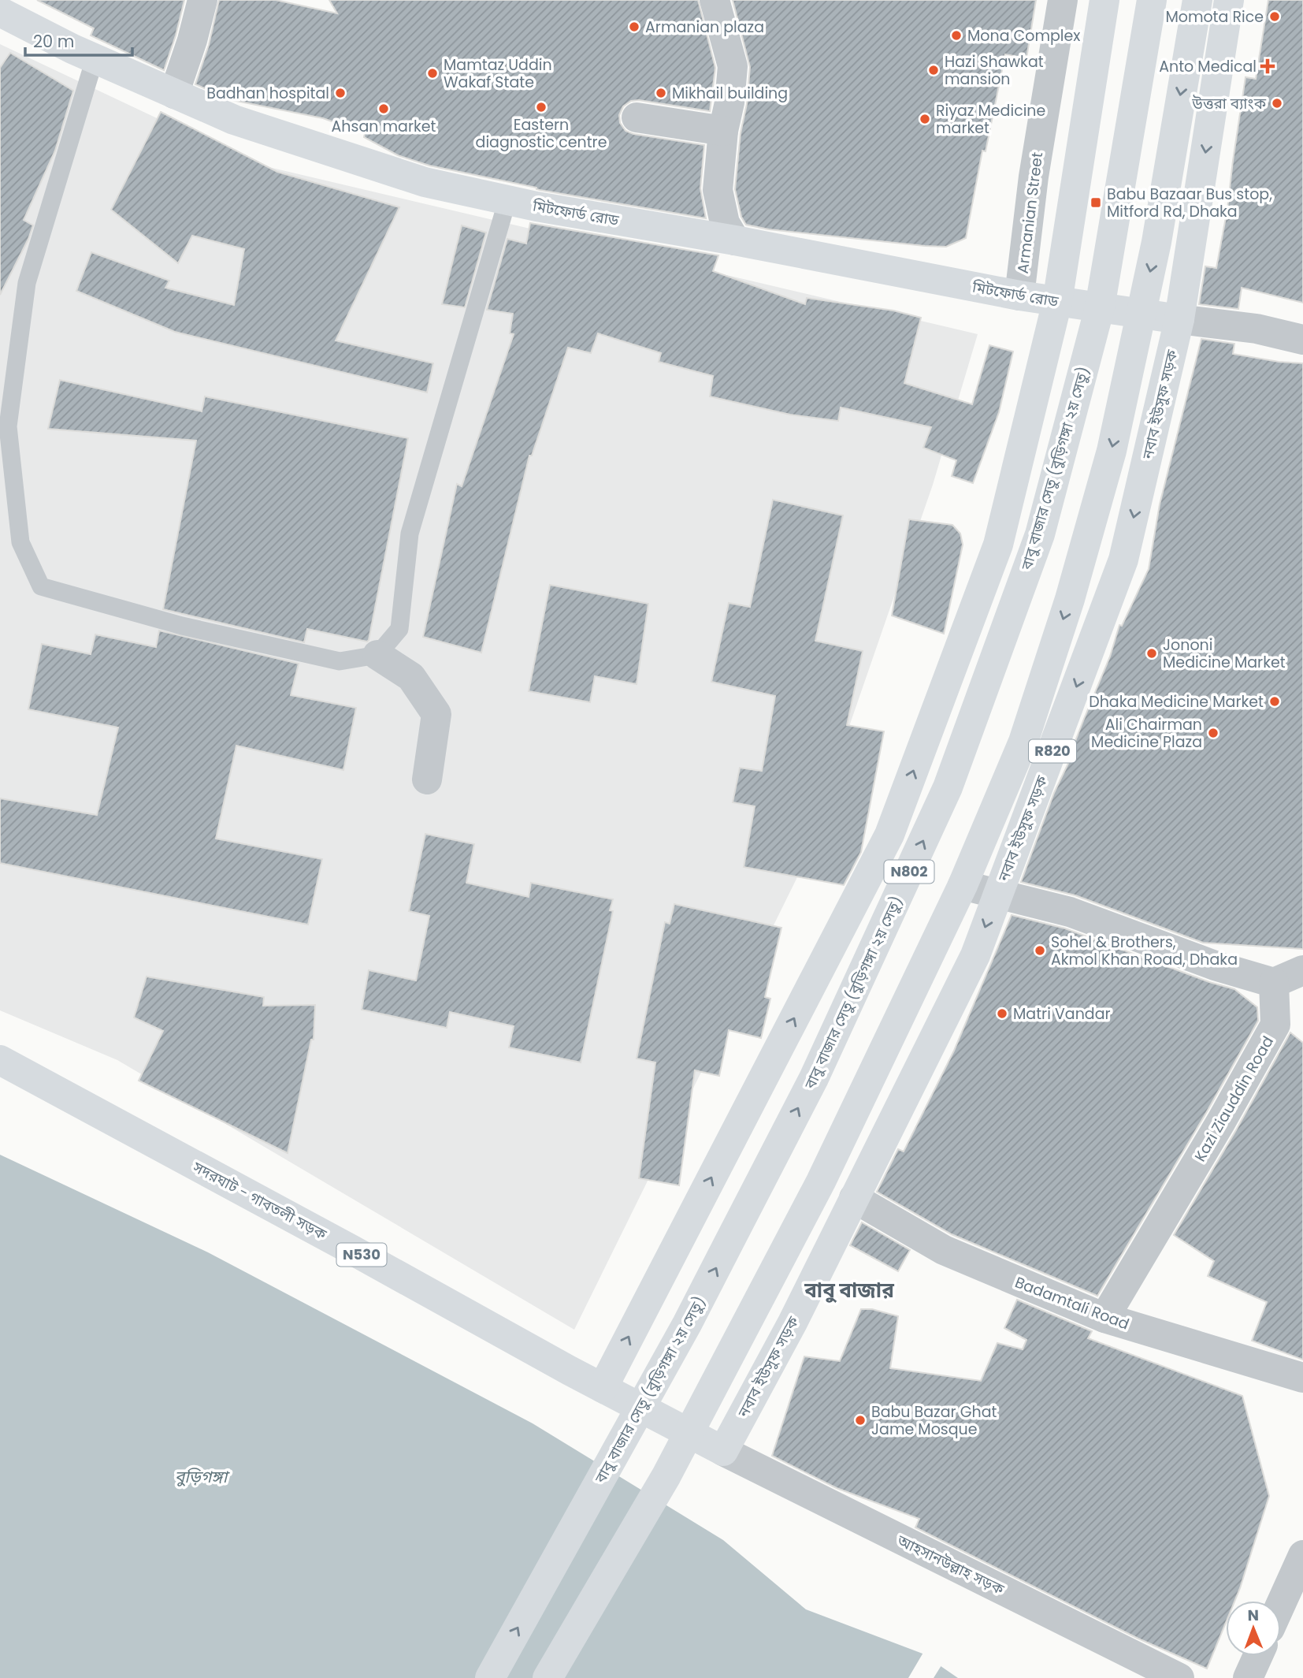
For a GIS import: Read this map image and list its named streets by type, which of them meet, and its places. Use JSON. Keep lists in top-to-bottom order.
{
  "streets": {
    "main road": [
      "মিটফোর্ড রোড",
      "নবাব ইউসুফ সড়ক",
      "বাবু বাজার সেতু (বুড়িগঙ্গা ২য় সেতু)",
      "R820",
      "N802",
      "সদরঘাট - গাবতলী সড়ক",
      "N530"
    ],
    "street": [
      "Armanian Street",
      "Kazi Ziauddin Road",
      "Badamtali Road",
      "আহসানউল্লাহ সড়ক"
    ]
  },
  "crossings": [
    ["মিটফোর্ড রোড", "Armanian Street"],
    ["মিটফোর্ড রোড", "নবাব ইউসুফ সড়ক"],
    ["নবাব ইউসুফ সড়ক", "সদরঘাট - গাবতলী সড়ক"],
    ["নবাব ইউসুফ সড়ক", "Badamtali Road"],
    ["নবাব ইউসুফ সড়ক", "আহসানউল্লাহ সড়ক"],
    ["Kazi Ziauddin Road", "Badamtali Road"],
    ["সদরঘাট - গাবতলী সড়ক", "আহসানউল্লাহ সড়ক"]
  ],
  "districts": ["বাবু বাজার"],
  "water": ["বুড়িগঙ্গা"],
  "places": {
    "other": [
      "Momota Rice",
      "Armanian plaza",
      "Mona Complex",
      "Hazi Shawkat mansion",
      "Mamtaz Uddin Wakaf State",
      "Badhan hospital",
      "Mikhail building",
      "উত্তরা ব্যাংক",
      "Eastern diagnostic centre",
      "Ahsan market",
      "Riyaz Medicine market",
      "Jononi Medicine Market",
      "Dhaka Medicine Market",
      "Ali Chairman Medicine Plaza",
      "Sohel & Brothers, Akmol Khan Road, Dhaka",
      "Matri Vandar",
      "Babu Bazar Ghat Jame Mosque"
    ],
    "health": ["Anto Medical"],
    "transit": ["Babu Bazaar Bus stop, Mitford Rd, Dhaka"]
  },
  "scale_bar": "20 m",
  "north": "top"
}
